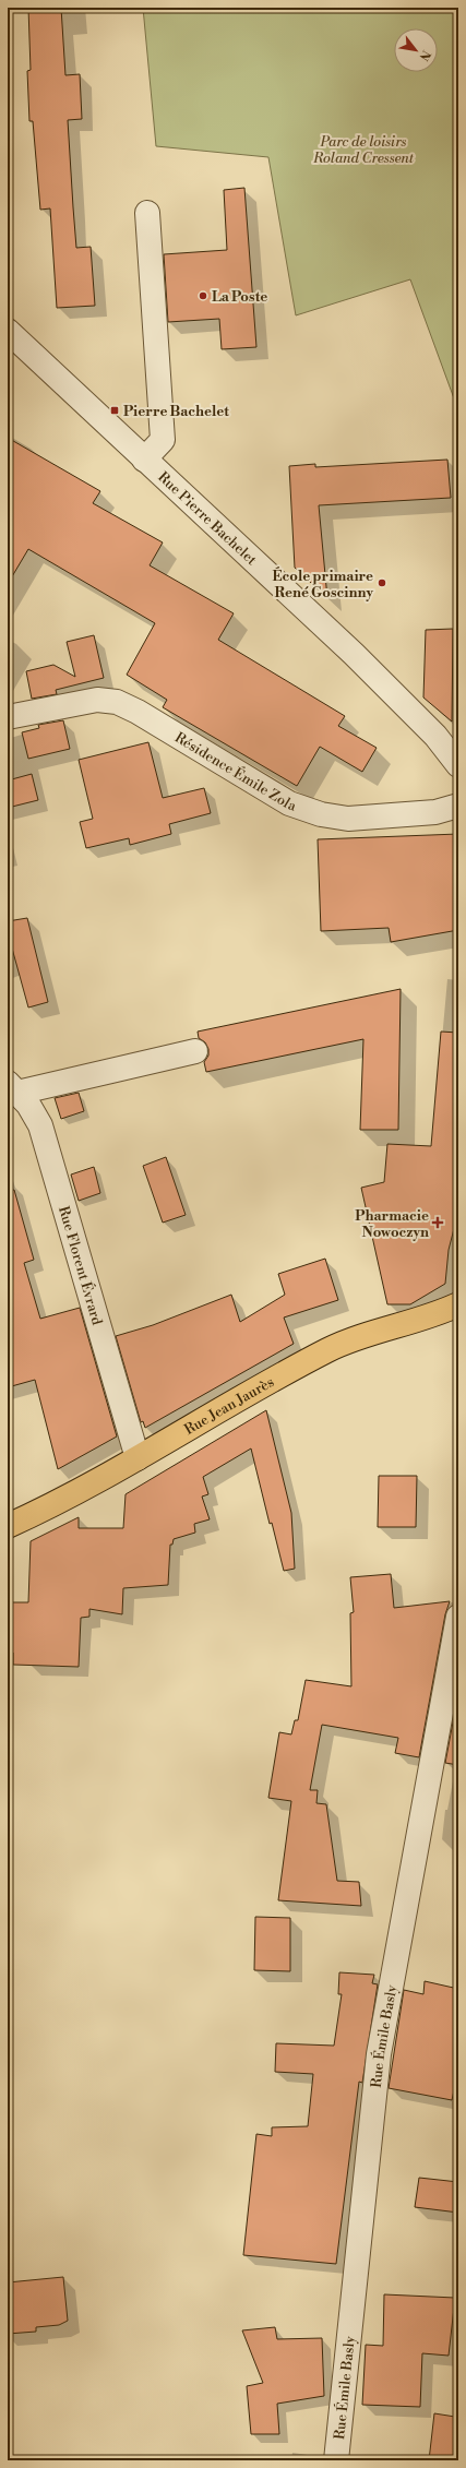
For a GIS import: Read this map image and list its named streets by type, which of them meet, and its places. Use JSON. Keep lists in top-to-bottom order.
{
  "streets": {
    "main road": ["Rue Jean Jaurès"],
    "street": [
      "Rue Pierre Bachelet",
      "Résidence Émile Zola",
      "Rue Florent Évrard",
      "Rue Émile Basly"
    ]
  },
  "crossings": [
    ["Rue Florent Évrard", "Rue Jean Jaurès"]
  ],
  "parks": ["Parc de loisirs Roland Cressent"],
  "places": {
    "other": ["La Poste", "École primaire René Goscinny"],
    "transit": ["Pierre Bachelet"],
    "health": ["Pharmacie Nowoczyn"]
  },
  "north": "bottom right"
}
